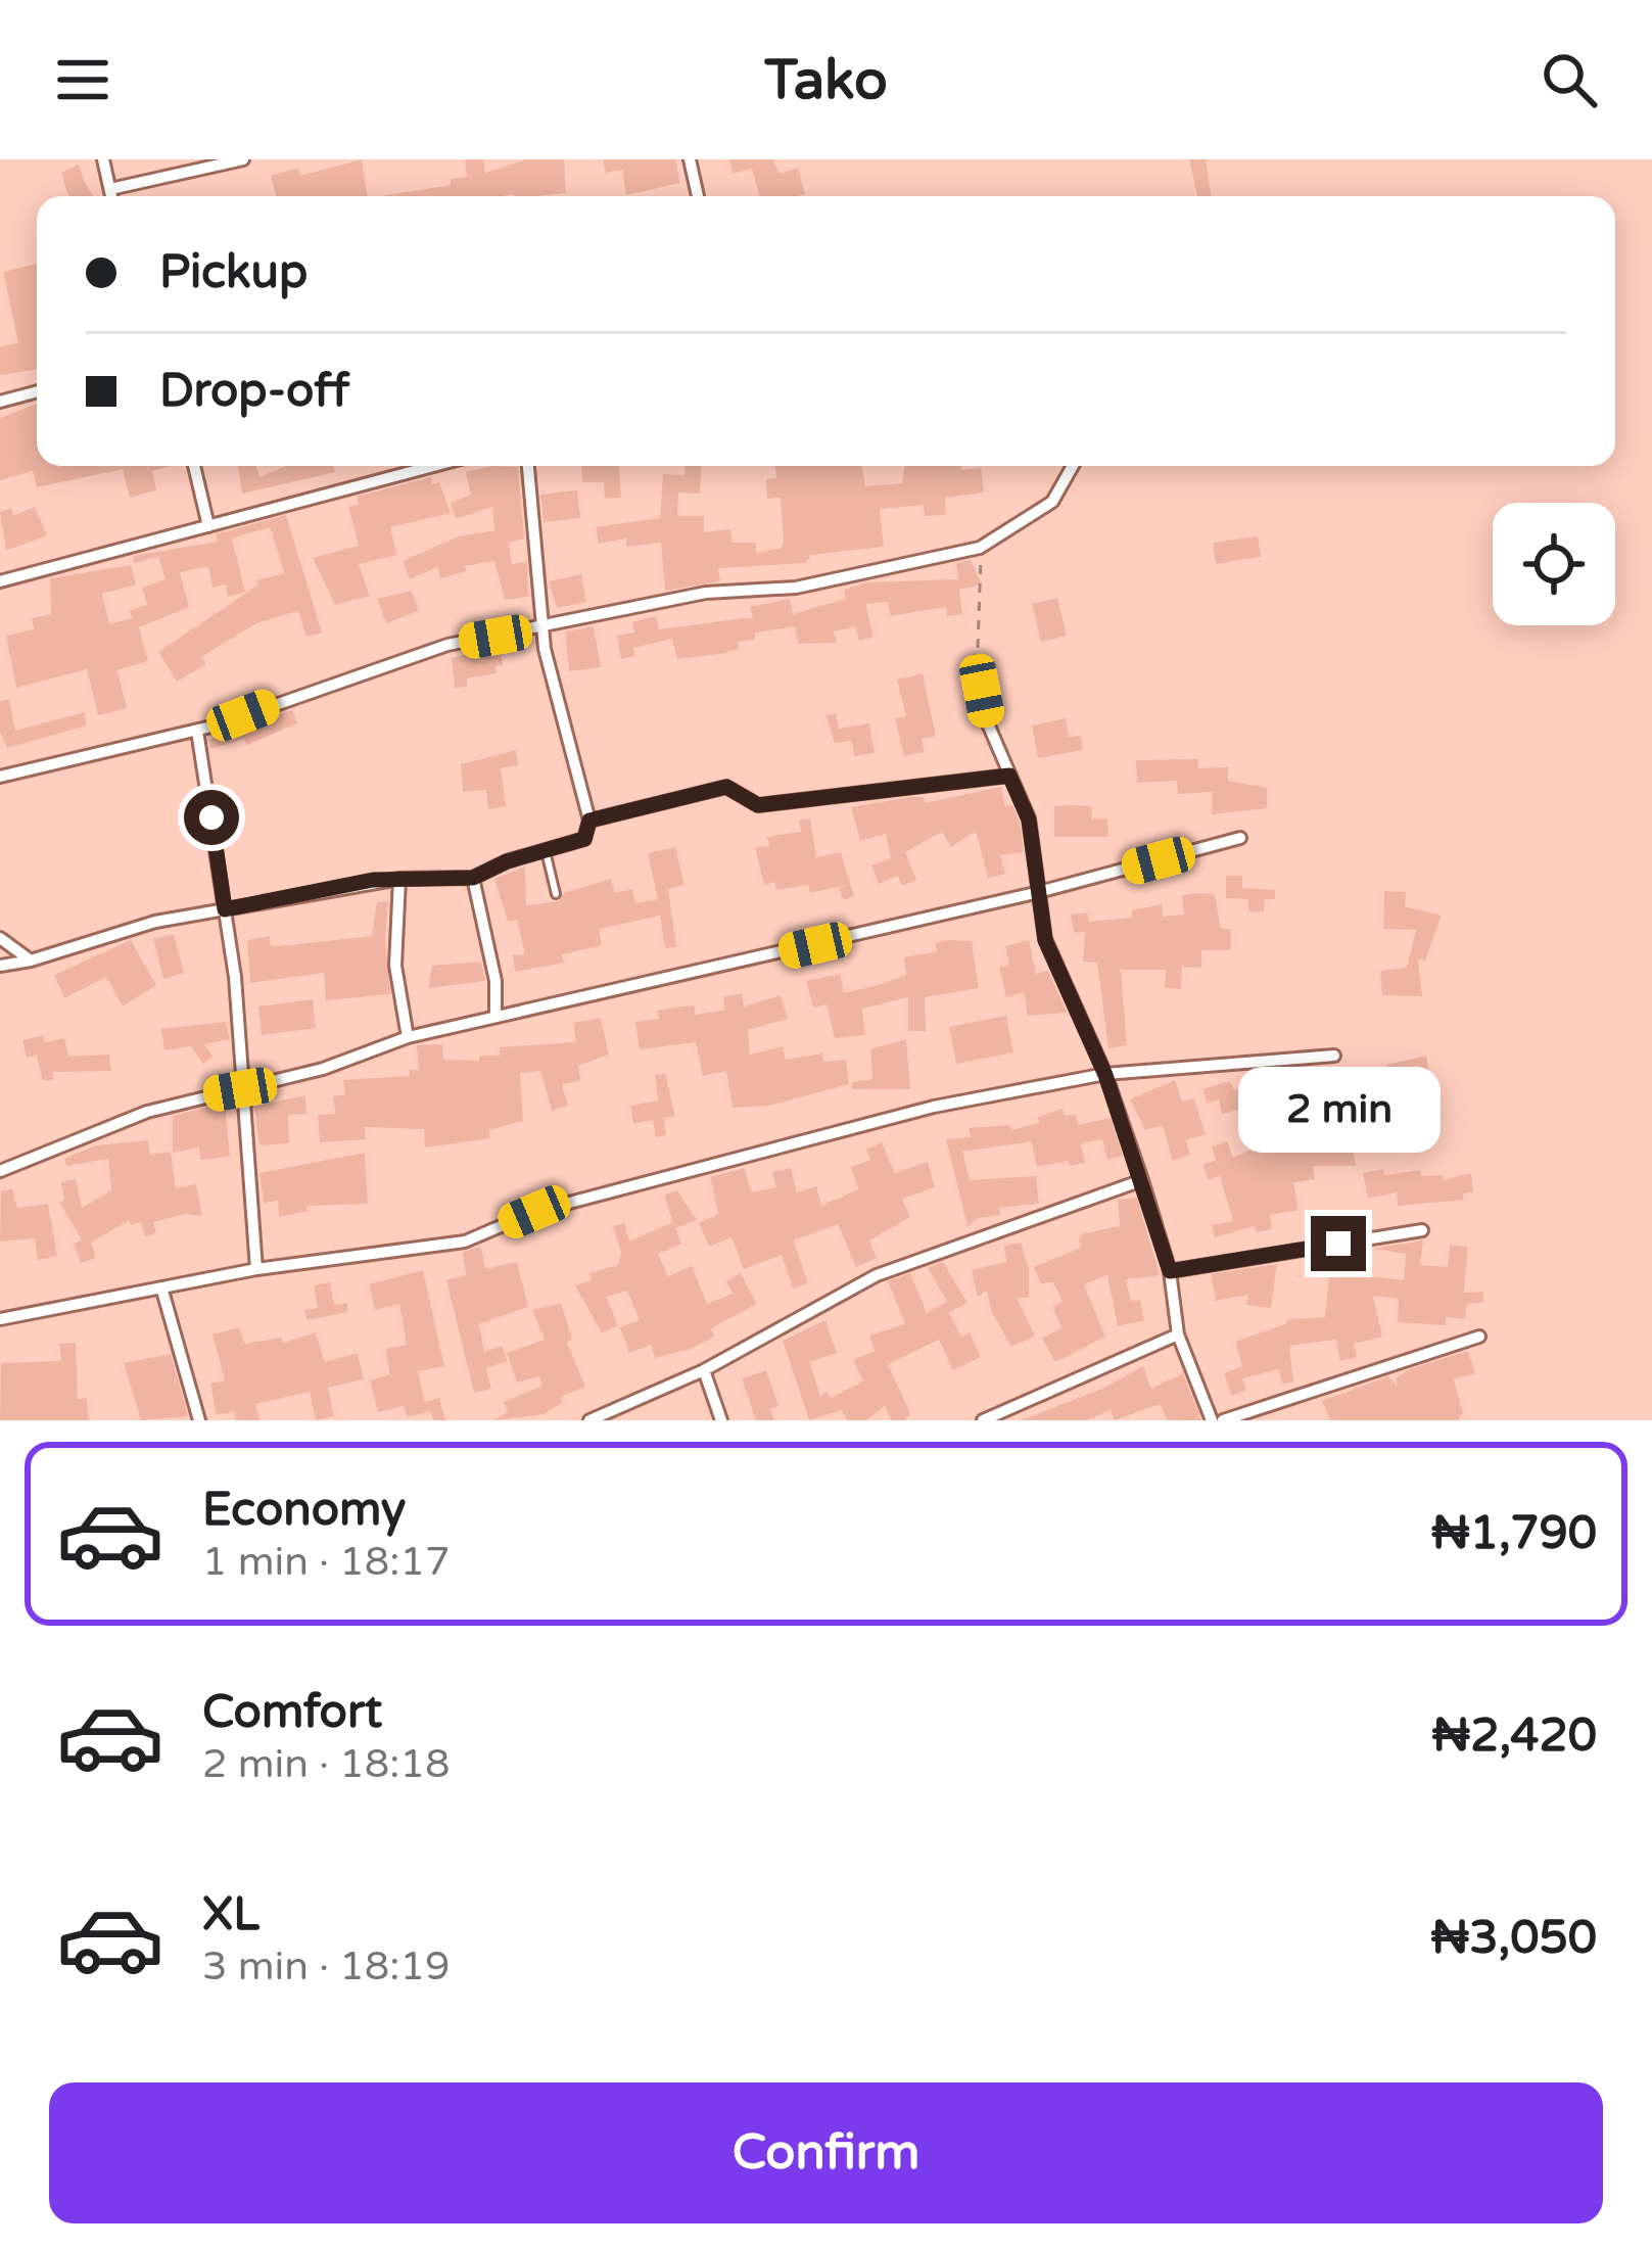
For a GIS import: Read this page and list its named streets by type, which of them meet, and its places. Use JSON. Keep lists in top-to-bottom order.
{
  "page": {
    "header": "Tako",
    "banner": ["Pickup", "Drop-off"],
    "bubble": "2 min",
    "list": [
      {
        "name": "Economy",
        "note": "1 min · 18:17",
        "value": "₦1,790"
      },
      {
        "name": "Comfort",
        "note": "2 min · 18:18",
        "value": "₦2,420"
      },
      {
        "name": "XL",
        "note": "3 min · 18:19",
        "value": "₦3,050"
      }
    ],
    "buttons": "Confirm"
  }
}
